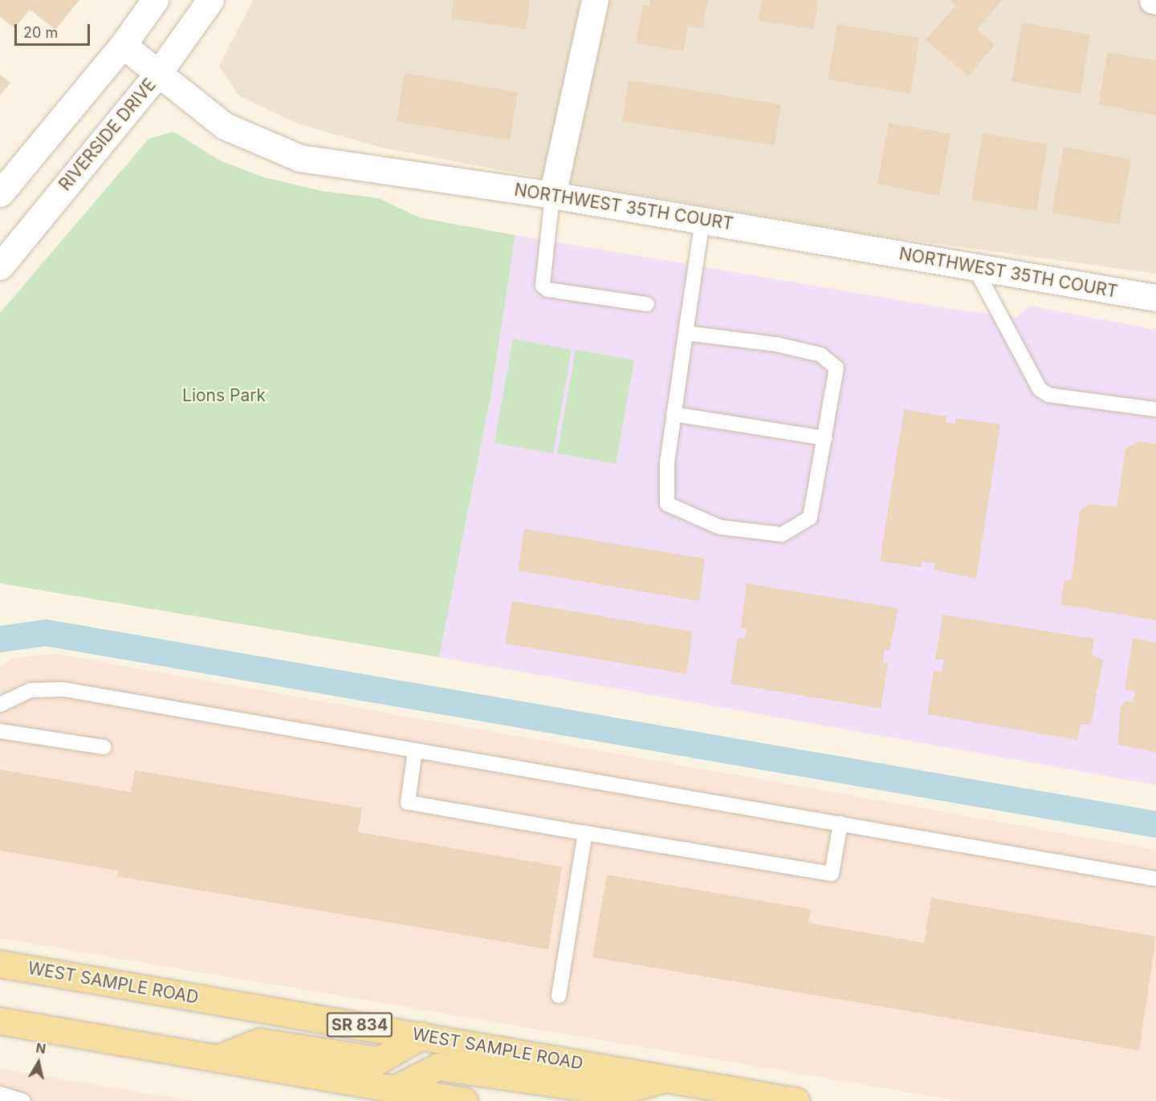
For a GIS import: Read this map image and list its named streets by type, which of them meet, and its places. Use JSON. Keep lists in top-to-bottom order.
{
  "streets": {
    "main road": ["WEST SAMPLE ROAD", "SR 834"],
    "street": ["RIVERSIDE DRIVE", "NORTHWEST 35TH COURT"]
  },
  "crossings": [
    ["RIVERSIDE DRIVE", "NORTHWEST 35TH COURT"]
  ],
  "parks": ["Lions Park"],
  "scale_bar": "20 m",
  "north": "top"
}
